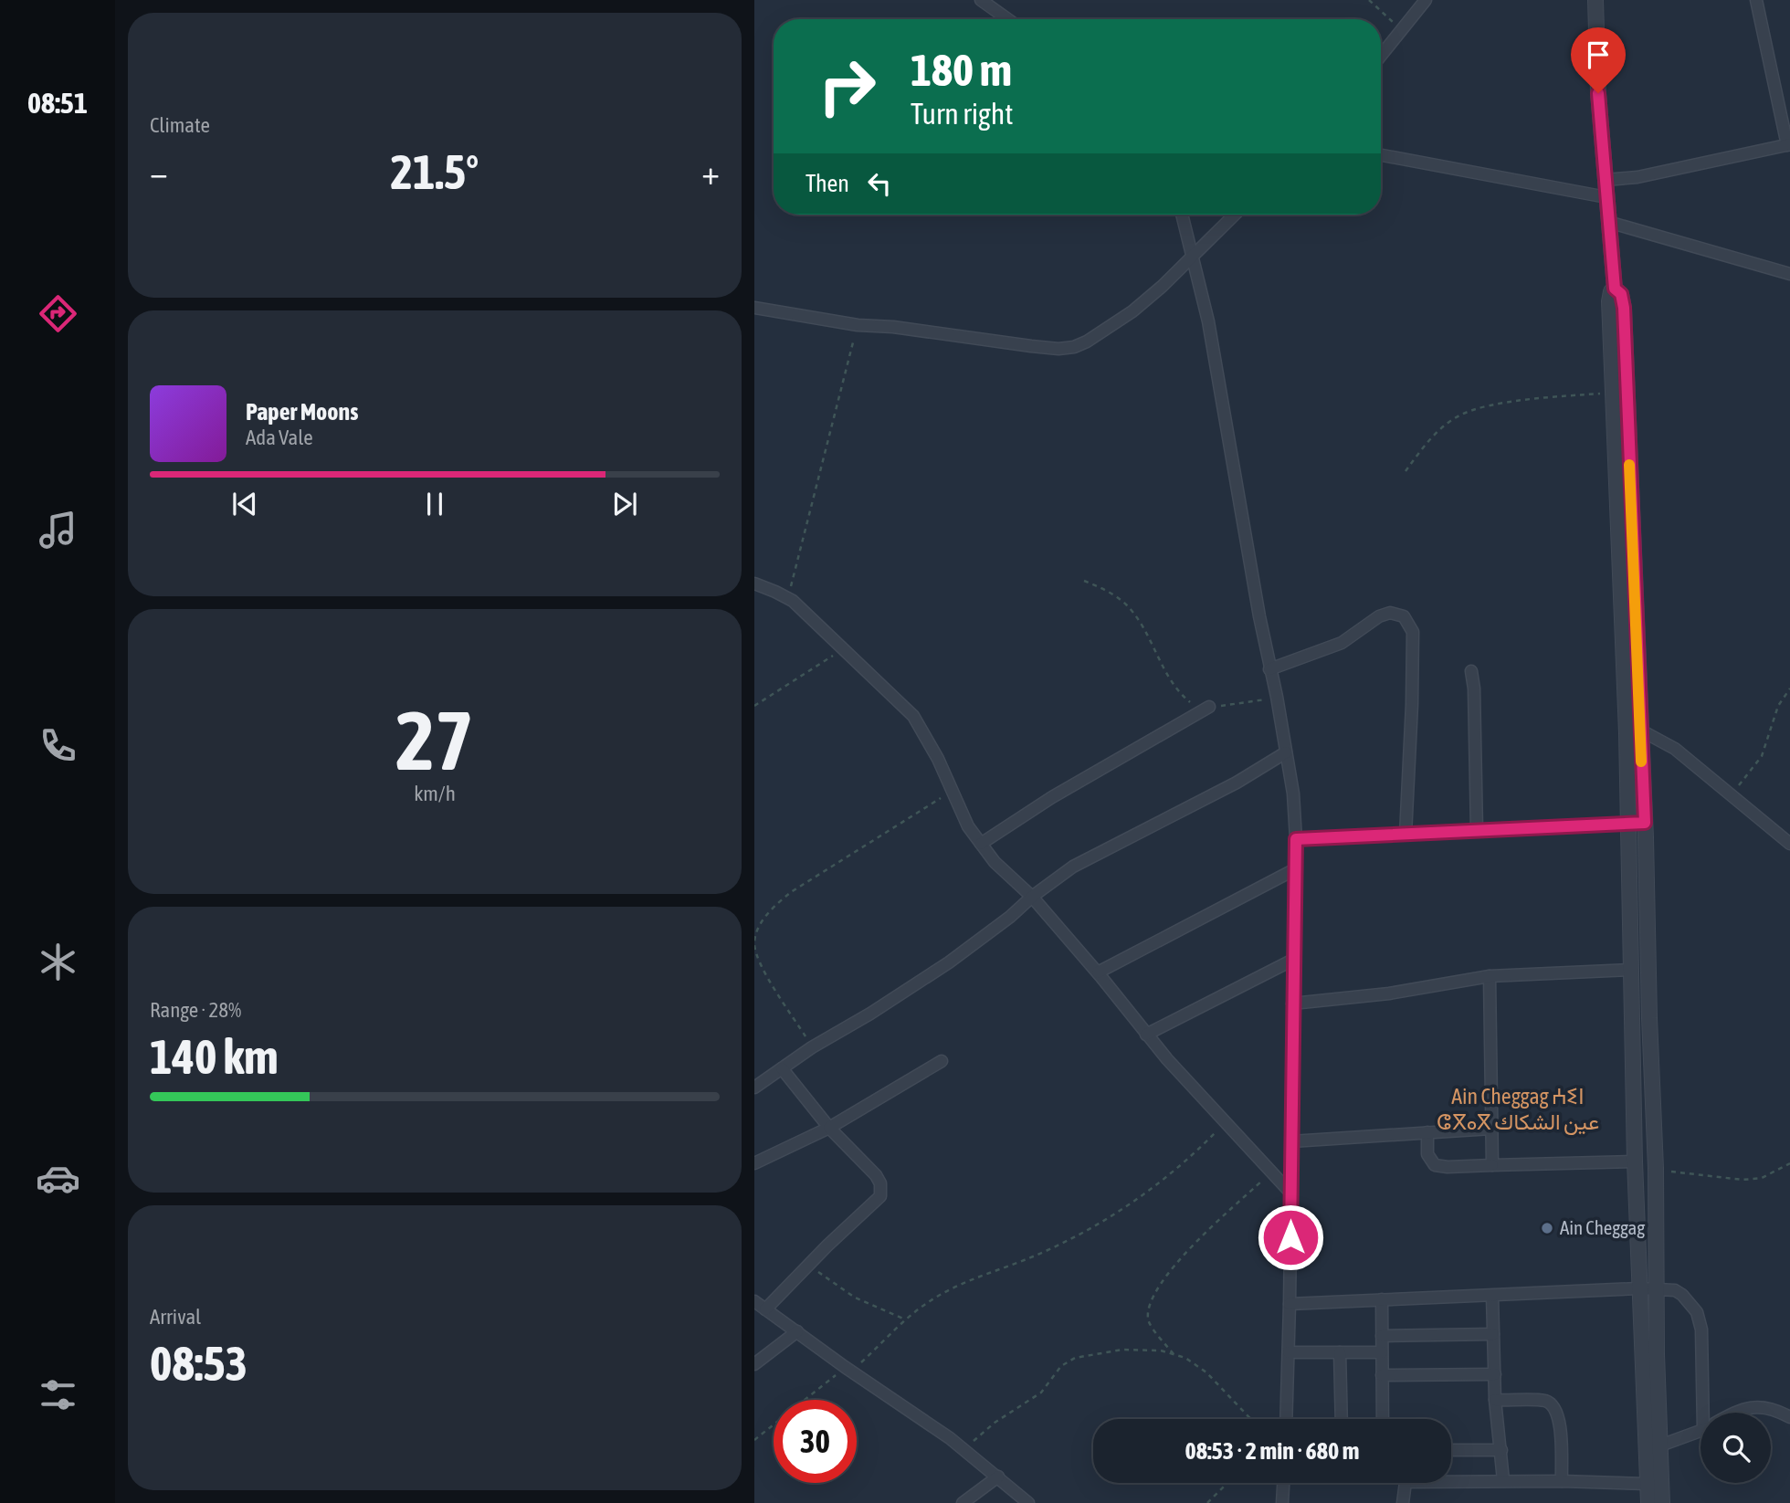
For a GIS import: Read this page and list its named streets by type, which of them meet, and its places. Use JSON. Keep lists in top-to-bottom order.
{
  "districts": ["Ain Cheggag ⵄⵉⵏ ⵛⴳⴰⴳ عين الشكاك"],
  "places": ["Ain Cheggag"],
  "page": {
    "tabs": "08:51",
    "tile": [
      "Climate",
      ["27", "km/h"],
      ["Range · 28%", "140 km"],
      ["Arrival", "08:53"]
    ],
    "turn": ["180 m", "Turn right"],
    "heat": ["−", "21.5°", "+"],
    "then": "Then",
    "song": ["Paper Moons", "Ada Vale"],
    "limit": "30",
    "trip": "08:53 · 2 min · 680 m"
  }
}
